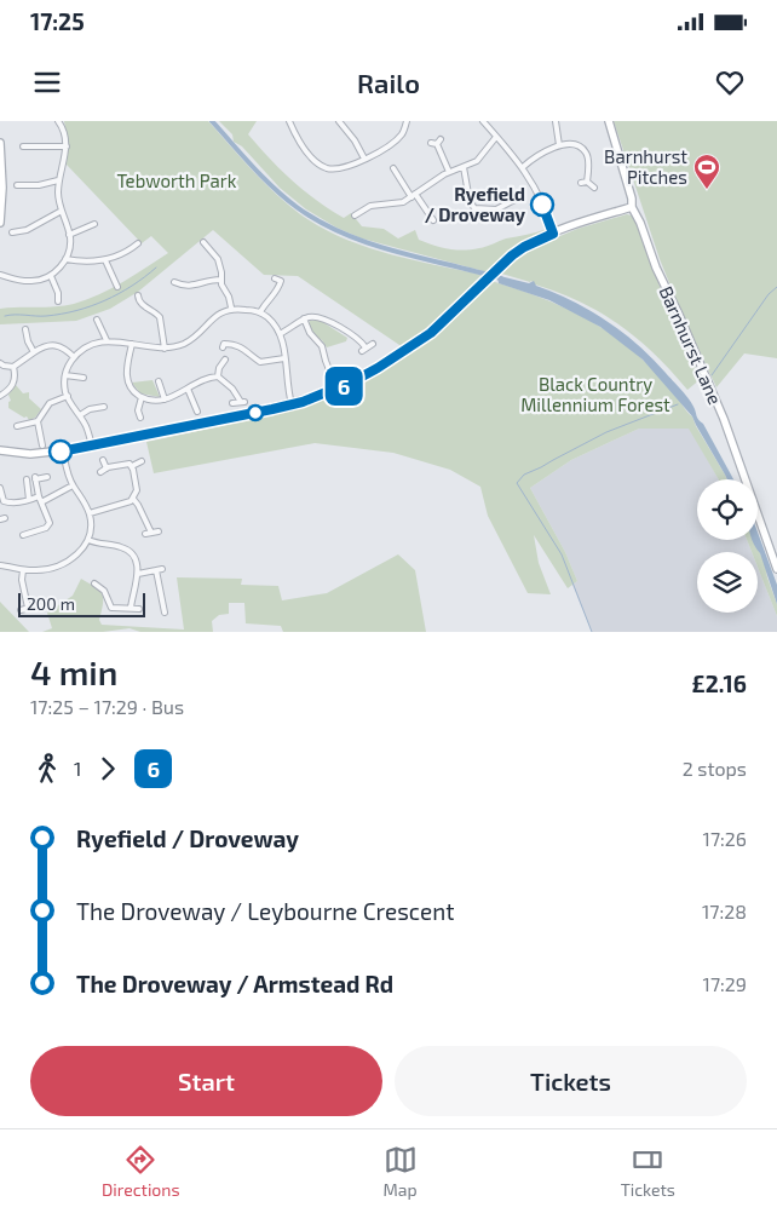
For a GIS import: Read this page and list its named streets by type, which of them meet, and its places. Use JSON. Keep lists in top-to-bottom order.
{
  "streets": {
    "street": ["Barnhurst Lane"]
  },
  "parks": ["Tebworth Park", "Black Country Millennium Forest"],
  "places": {
    "sports": ["Barnhurst Pitches"],
    "other": ["Ryefield / Droveway"]
  },
  "lines": ["bus line 6"],
  "scale_bar": "200 m",
  "page": {
    "status": "17:25",
    "header": "Railo",
    "on_map": "6",
    "scale": "200 m",
    "heading": ["4 min", "17:25 – 17:29 · Bus", "£2.16"],
    "legs": ["1", "6", "2 stops"],
    "list": [
      {
        "name": "Ryefield / Droveway",
        "value": "17:26"
      },
      {
        "name": "The Droveway / Leybourne Crescent",
        "value": "17:28"
      },
      {
        "name": "The Droveway / Armstead Rd",
        "value": "17:29"
      }
    ],
    "buttons": ["Start", "Tickets"],
    "tabs": ["Directions", "Map", "Tickets"]
  }
}
